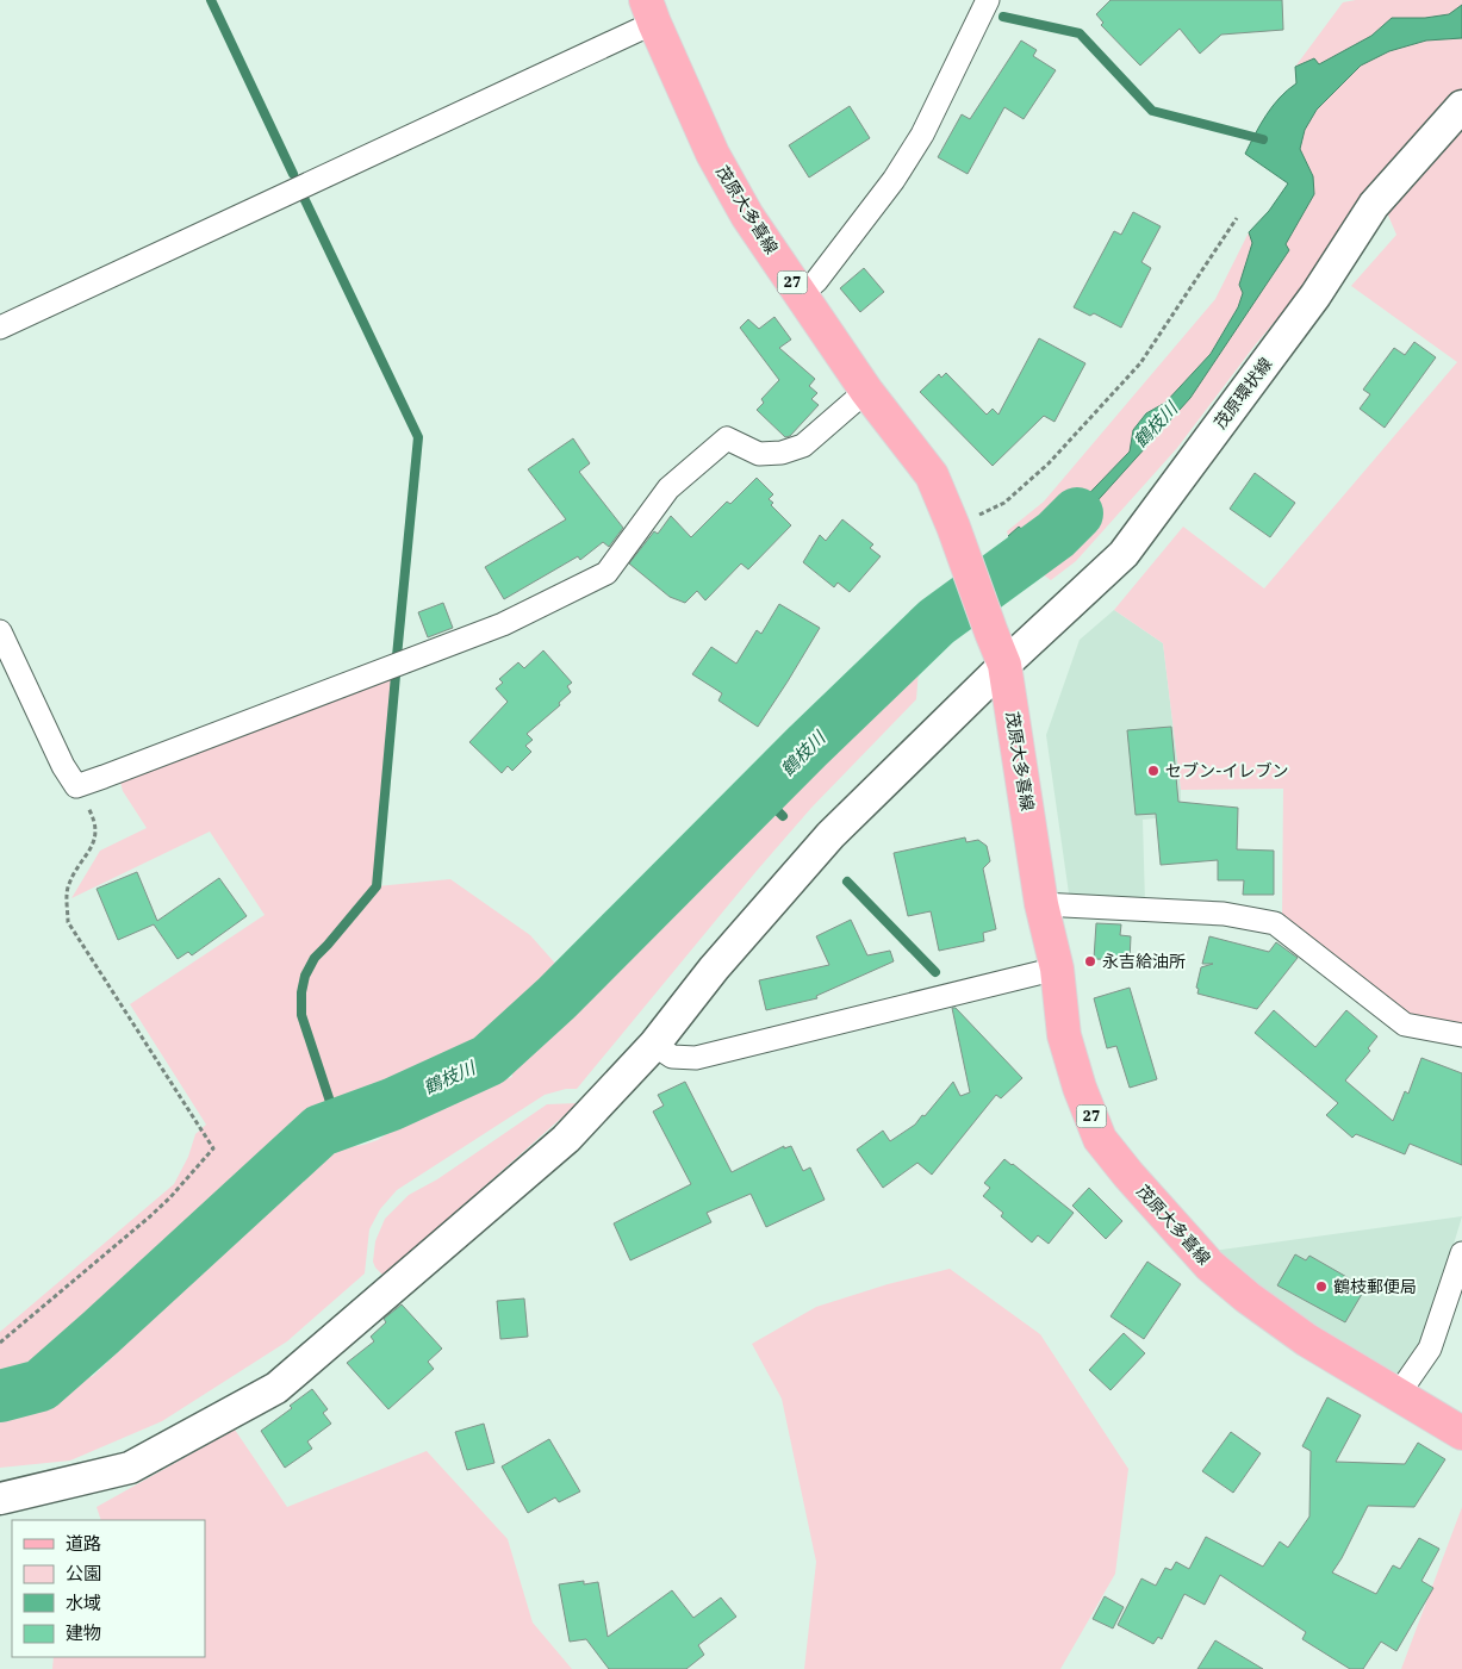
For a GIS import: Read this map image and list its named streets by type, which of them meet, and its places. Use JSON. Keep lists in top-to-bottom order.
{
  "streets": {
    "main road": ["茂原大多喜線", "27", "茂原環状線"]
  },
  "crossings": [
    ["茂原大多喜線", "茂原環状線"]
  ],
  "water": ["鶴枝川"],
  "places": ["セブン-イレブン", "永吉給油所", "鶴枝郵便局"],
  "legend": [
    "道路",
    "公園",
    "水域",
    "建物"
  ]
}
